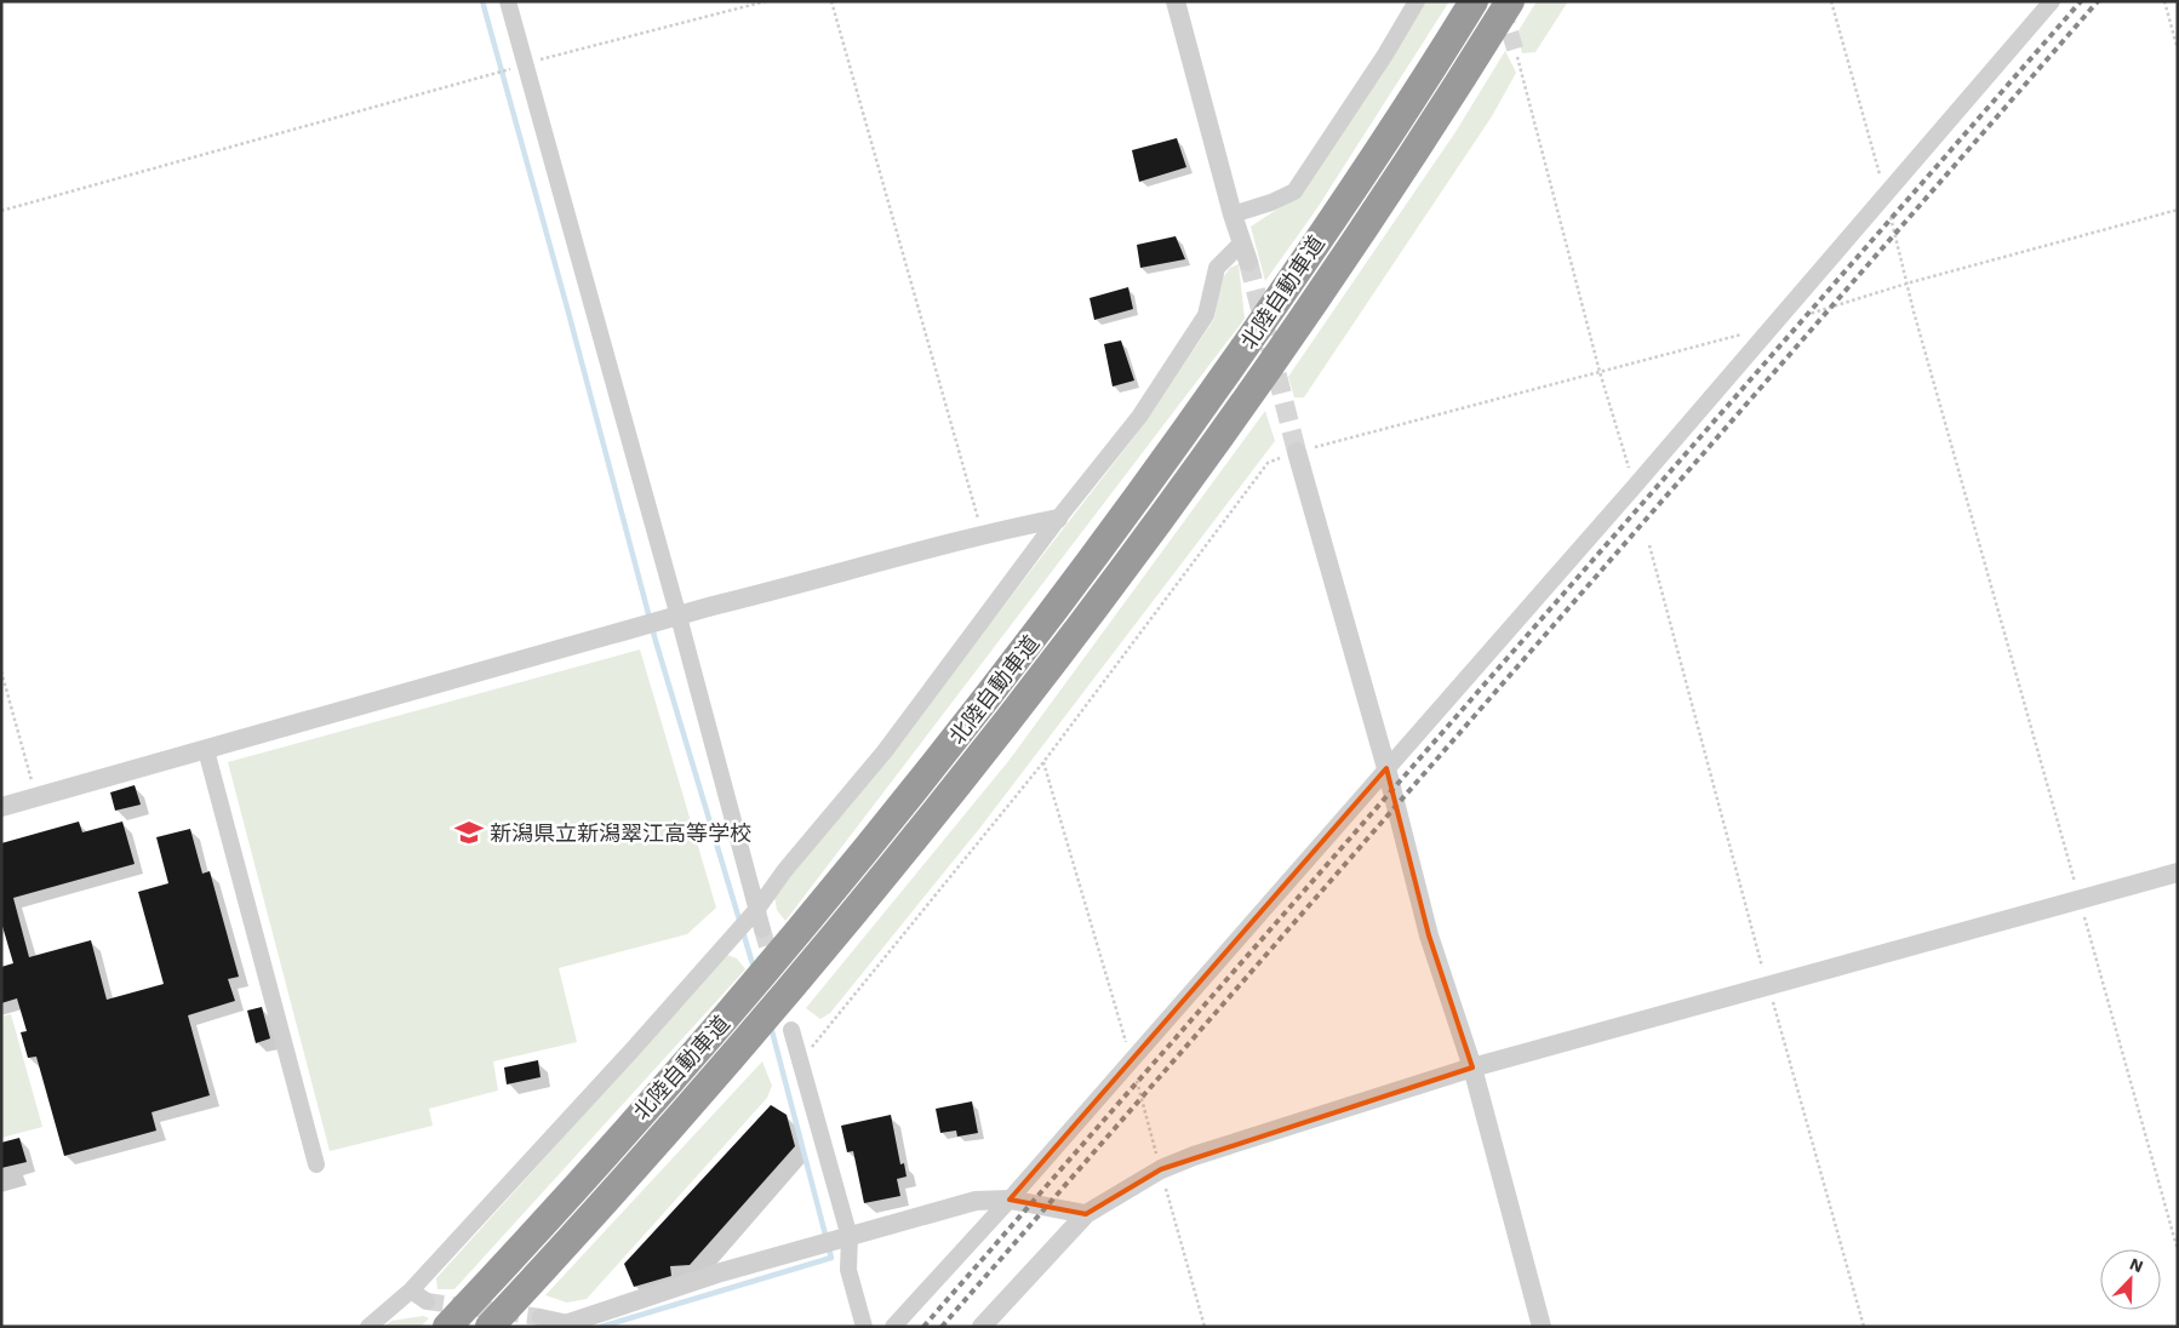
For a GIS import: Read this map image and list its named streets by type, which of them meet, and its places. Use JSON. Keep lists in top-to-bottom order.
{
  "streets": {
    "highway": ["北陸自動車道"]
  },
  "places": {
    "school or university": ["新潟県立新潟翠江高等学校"]
  },
  "north": "top right"
}
